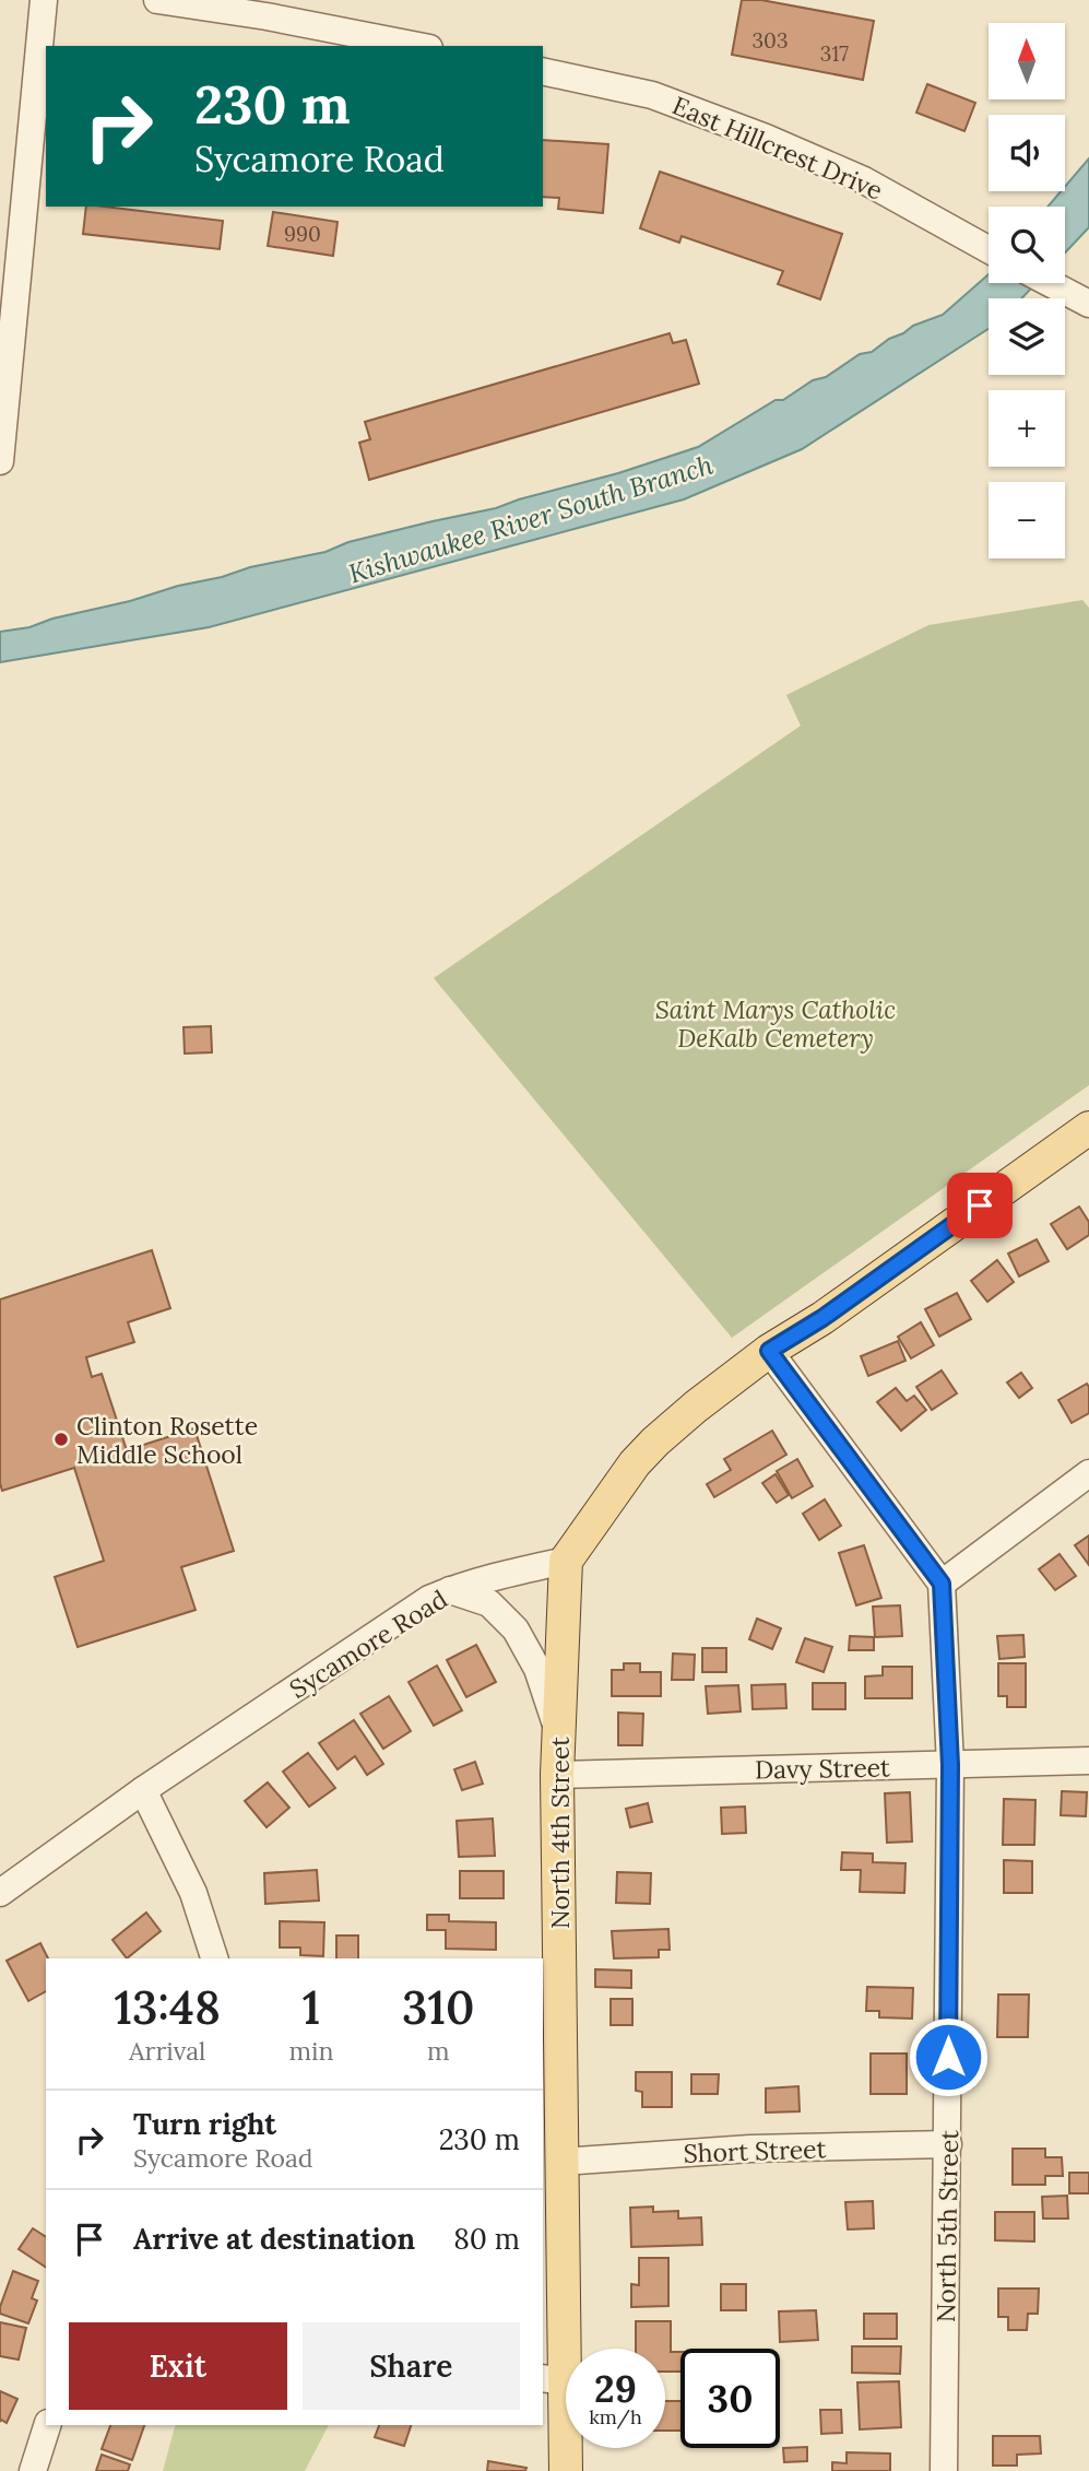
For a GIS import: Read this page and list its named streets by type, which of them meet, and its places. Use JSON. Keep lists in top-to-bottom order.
{
  "streets": {
    "main road": ["North 4th Street"],
    "street": [
      "East Hillcrest Drive",
      "Sycamore Road",
      "Davy Street",
      "Short Street",
      "North 5th Street"
    ]
  },
  "crossings": [
    ["Sycamore Road", "North 4th Street"],
    ["Davy Street", "North 4th Street"],
    ["Davy Street", "North 5th Street"],
    ["North 4th Street", "Short Street"],
    ["Short Street", "North 5th Street"]
  ],
  "water": ["Kishwaukee River South Branch"],
  "parks": ["Saint Marys Catholic DeKalb Cemetery"],
  "places": ["Clinton Rosette Middle School"],
  "house_numbers": ["303", "317", "990"],
  "north": "top",
  "page": {
    "map_buttons": ["+", "−"],
    "turn": ["230 m", "Sycamore Road"],
    "eta": [
      "13:48",
      "Arrival",
      "1",
      "min",
      "310",
      "m"
    ],
    "list": [
      {
        "name": "Turn right",
        "note": "Sycamore Road",
        "value": "230 m"
      },
      {
        "name": "Arrive at destination",
        "value": "80 m"
      }
    ],
    "buttons": ["Exit", "Share"],
    "speed": "29 km/h",
    "limit": "30"
  }
}
